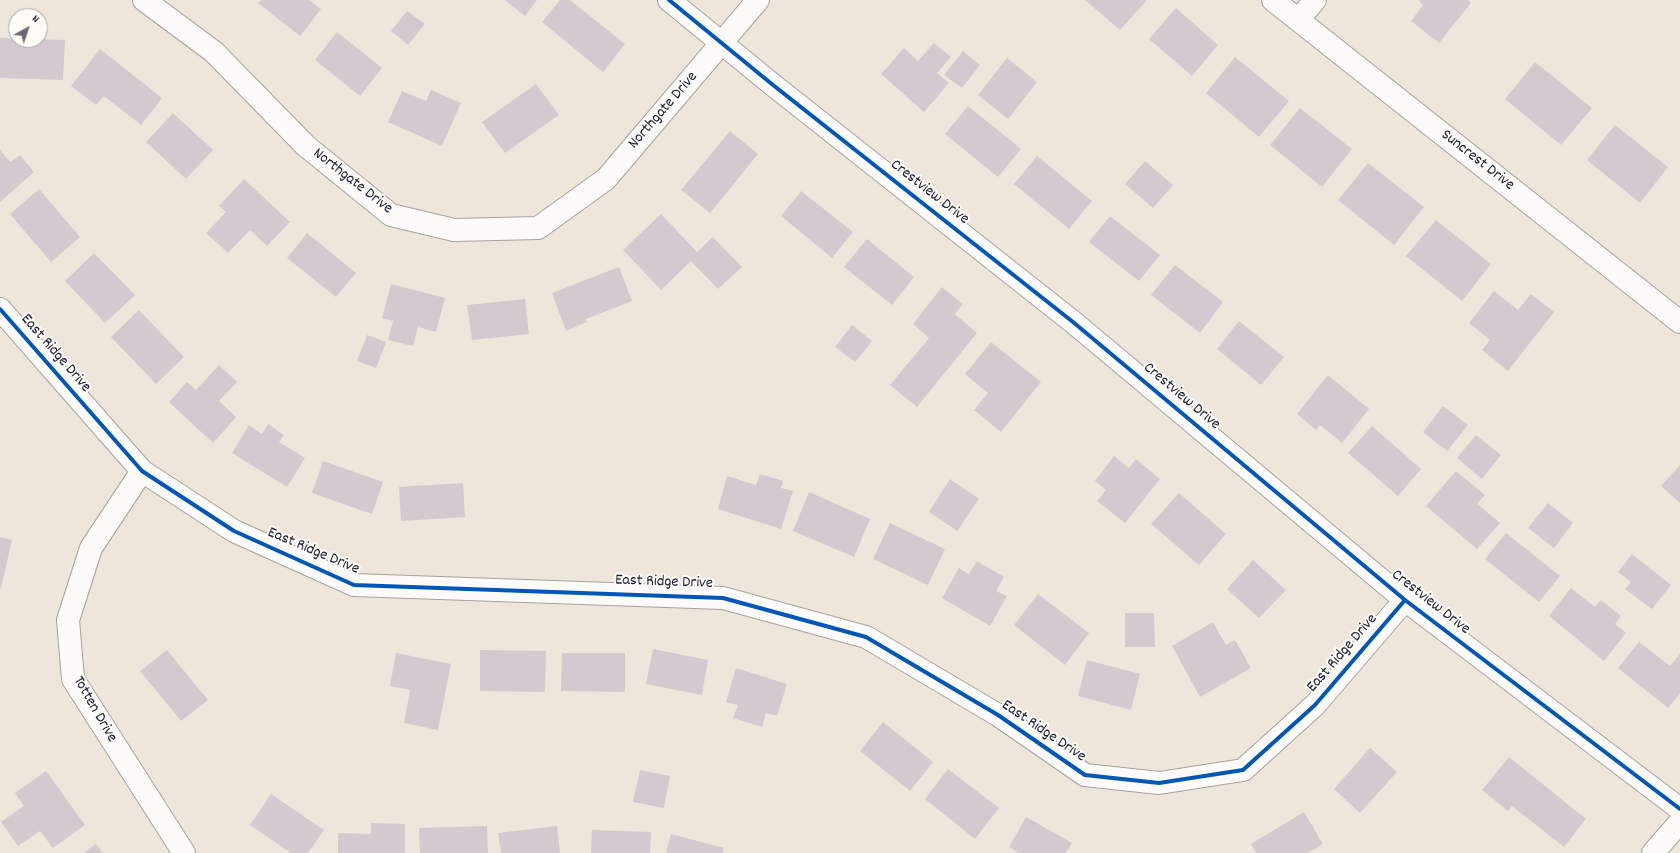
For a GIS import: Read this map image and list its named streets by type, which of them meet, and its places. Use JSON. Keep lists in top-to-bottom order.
{
  "streets": {
    "street": [
      "Northgate Drive",
      "Suncrest Drive",
      "Crestview Drive",
      "East Ridge Drive",
      "Totten Drive"
    ]
  },
  "crossings": [
    ["Northgate Drive", "Crestview Drive"],
    ["Crestview Drive", "East Ridge Drive"],
    ["East Ridge Drive", "Totten Drive"]
  ],
  "north": "top right"
}
